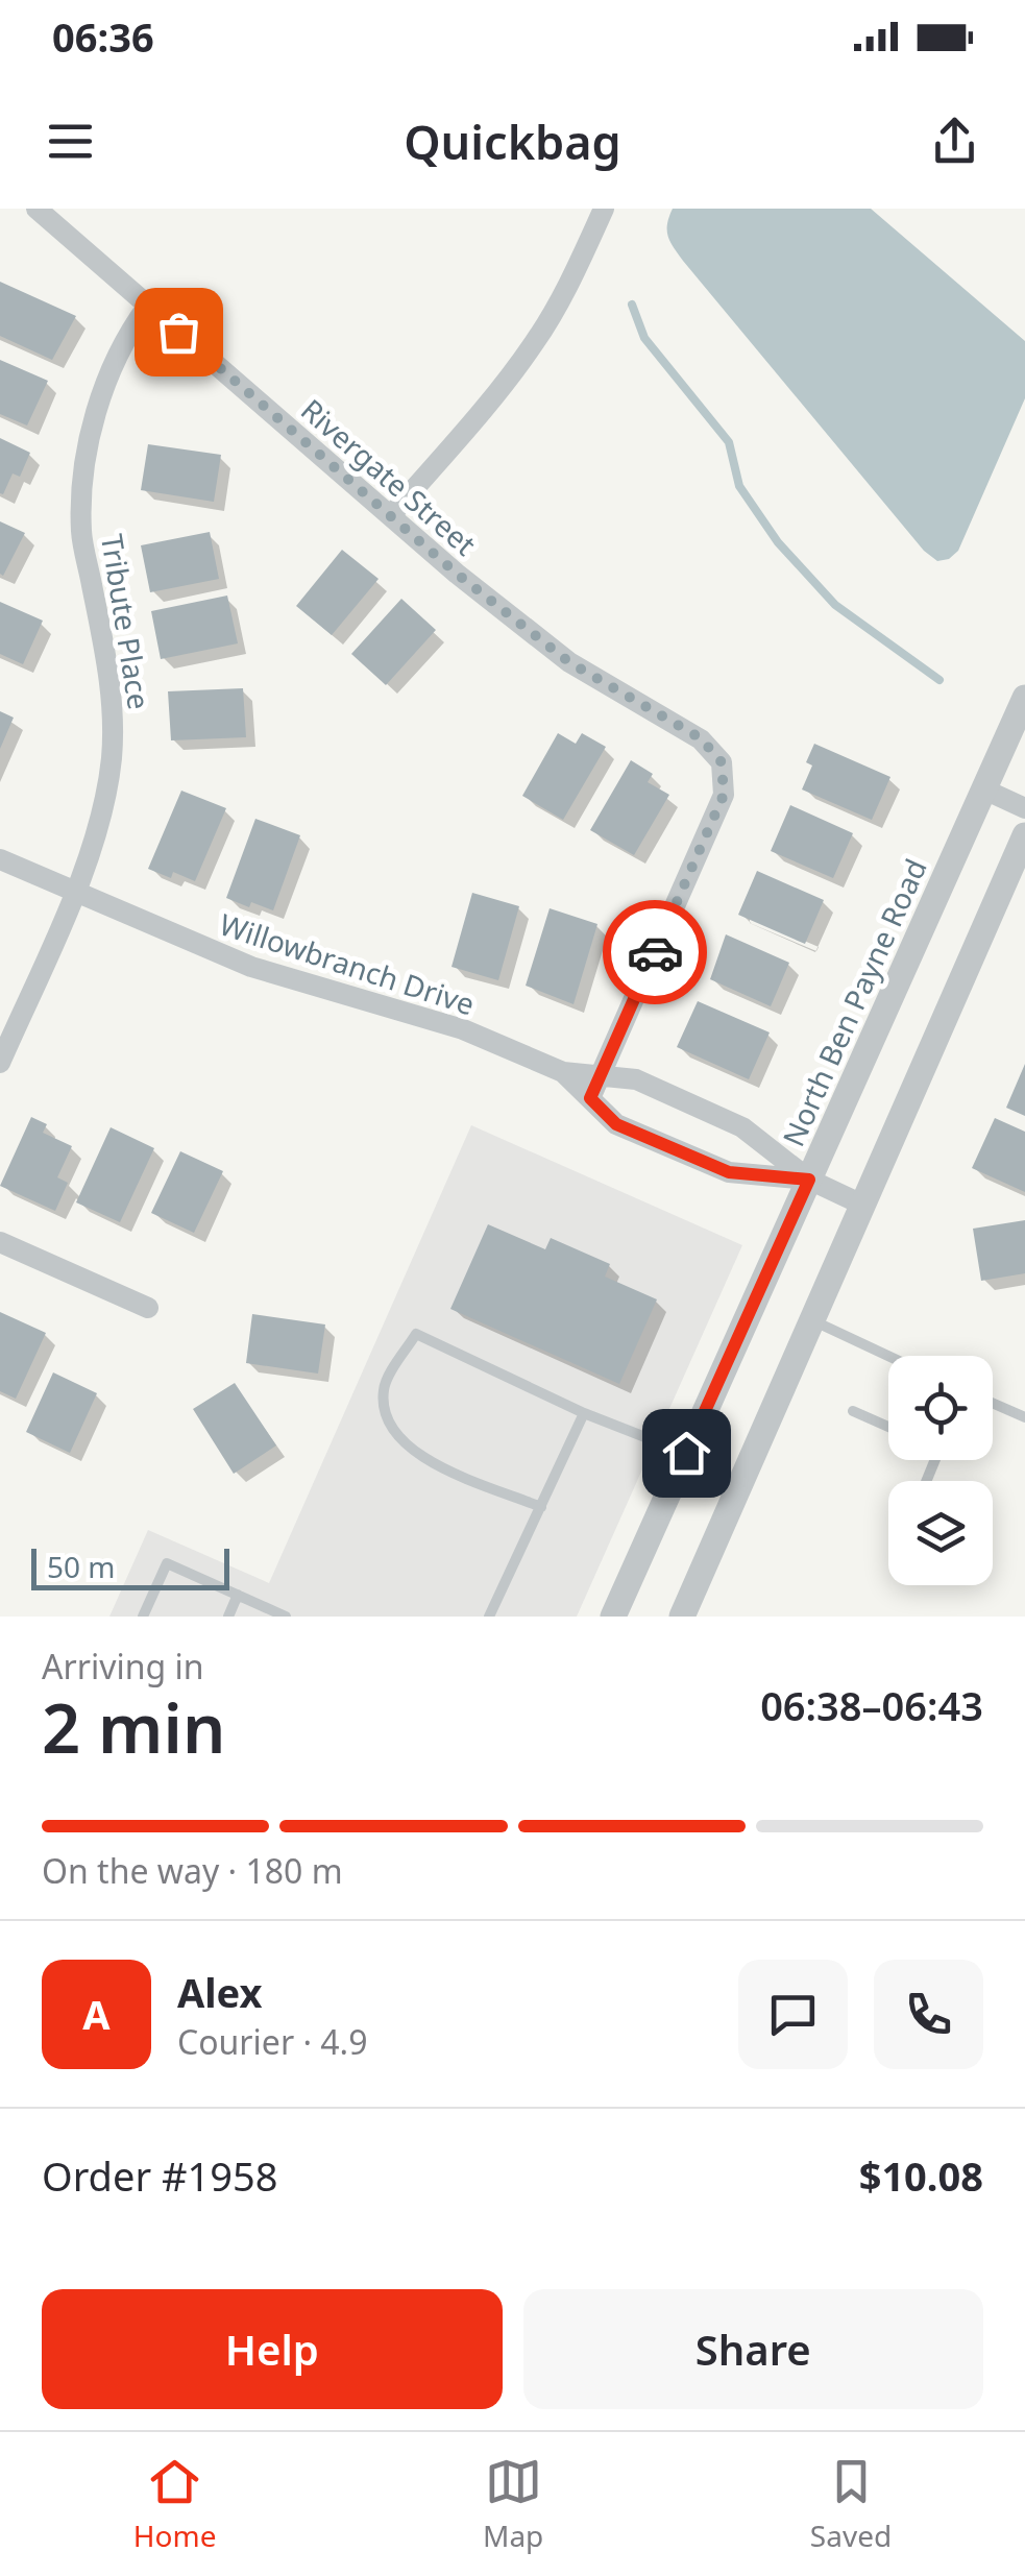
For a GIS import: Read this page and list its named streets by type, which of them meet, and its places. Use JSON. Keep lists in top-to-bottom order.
{
  "streets": {
    "street": [
      "Rivergate Street",
      "Tribute Place",
      "Willowbranch Drive",
      "North Ben Payne Road"
    ]
  },
  "crossings": [
    ["Rivergate Street", "Tribute Place"],
    ["Rivergate Street", "Willowbranch Drive"],
    ["Tribute Place", "Willowbranch Drive"],
    ["Willowbranch Drive", "North Ben Payne Road"]
  ],
  "scale_bar": "50 m",
  "page": {
    "status": "06:36",
    "header": "Quickbag",
    "scale": "50 m",
    "heading": ["2 min", "Arriving in", "06:38–06:43"],
    "panel": [
      "Alex",
      "Courier · 4.9",
      "Order #1958",
      "$10.08"
    ],
    "bar": "On the way · 180 m",
    "round": "A",
    "buttons": ["Help", "Share"],
    "tabs": ["Home", "Map", "Saved"]
  }
}
